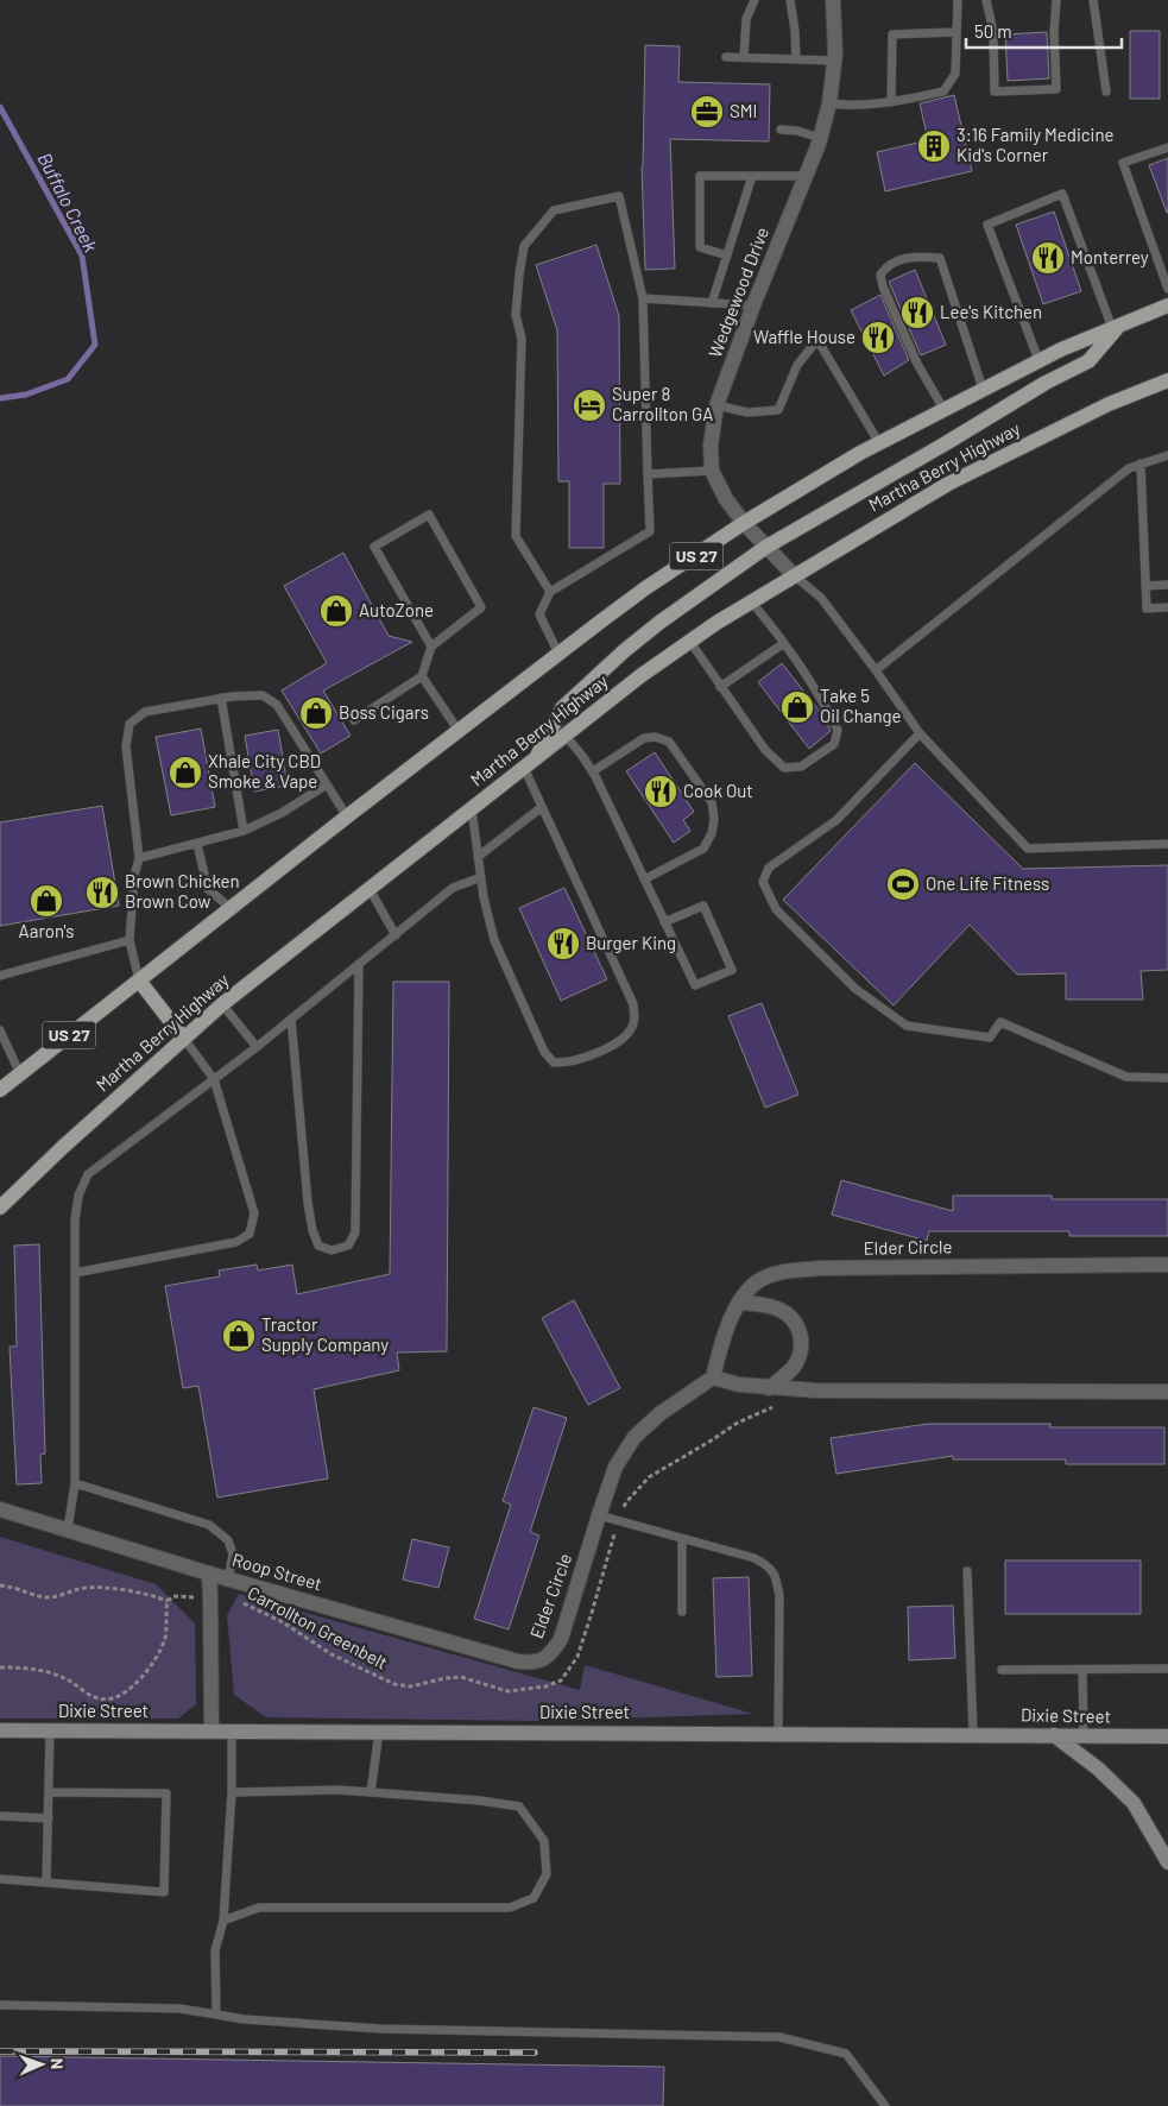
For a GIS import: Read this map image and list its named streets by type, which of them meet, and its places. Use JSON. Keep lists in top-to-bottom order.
{
  "streets": {
    "main road": ["Martha Berry Highway", "US 27"],
    "street": [
      "Wedgewood Drive",
      "Elder Circle",
      "Roop Street",
      "Dixie Street"
    ],
    "path": ["Carrollton Greenbelt"]
  },
  "crossings": [
    ["Wedgewood Drive", "Martha Berry Highway"],
    ["Wedgewood Drive", "US 27"],
    ["Elder Circle", "Roop Street"]
  ],
  "water": ["Buffalo Creek"],
  "places": {
    "office": ["SMI"],
    "building": ["3:16 Family Medicine Kid's Corner"],
    "restaurant": [
      "Monterrey",
      "Lee's Kitchen",
      "Waffle House",
      "Cook Out",
      "Brown Chicken Brown Cow",
      "Burger King"
    ],
    "hotel": ["Super 8 Carrollton GA"],
    "shop": [
      "AutoZone",
      "Take 5 Oil Change",
      "Boss Cigars",
      "Xhale City CBD Smoke & Vape",
      "Aaron's",
      "Tractor Supply Company"
    ],
    "sports": ["One Life Fitness"]
  },
  "scale_bar": "50 m",
  "north": "right"
}
